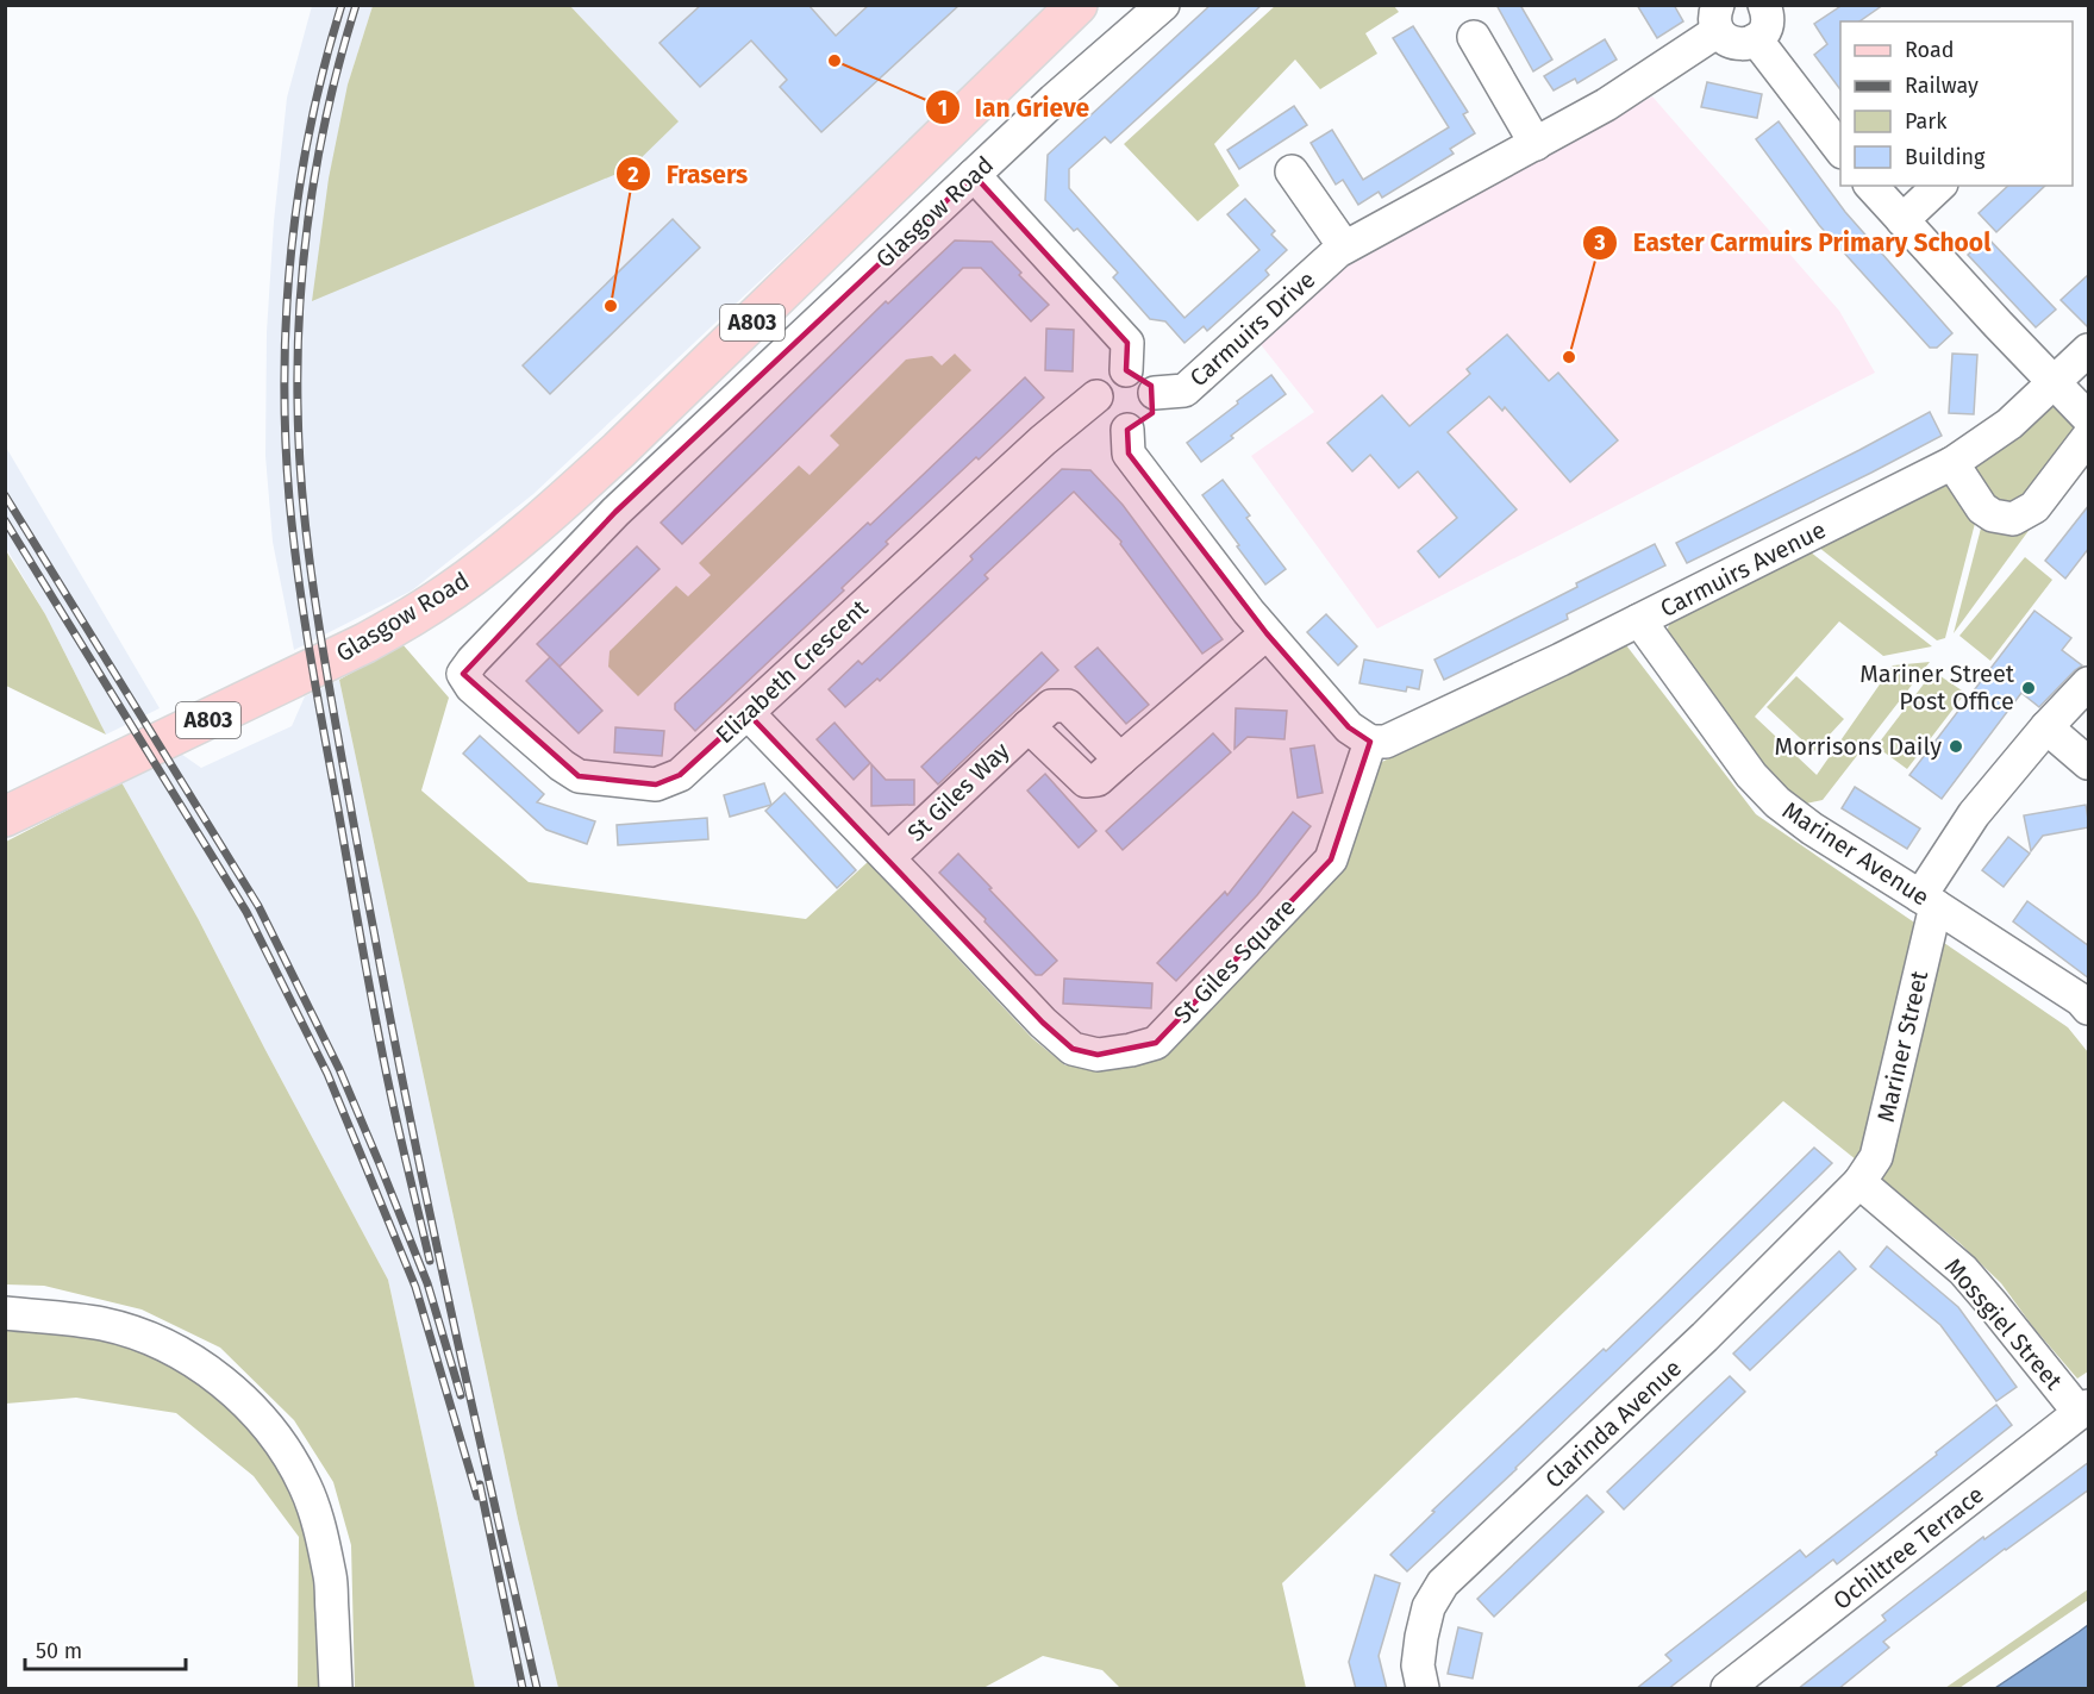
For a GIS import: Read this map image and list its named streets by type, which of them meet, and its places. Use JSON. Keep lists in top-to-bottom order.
{
  "streets": {
    "main road": ["Glasgow Road", "A803"],
    "street": [
      "Carmuirs Drive",
      "Carmuirs Avenue",
      "Elizabeth Crescent",
      "St Giles Way",
      "Mariner Avenue",
      "St Giles Square",
      "Mariner Street",
      "Mossgiel Street",
      "Clarinda Avenue",
      "Ochiltree Terrace"
    ]
  },
  "crossings": [
    ["Glasgow Road", "Elizabeth Crescent"],
    ["Carmuirs Drive", "Elizabeth Crescent"],
    ["Carmuirs Avenue", "Mariner Avenue"],
    ["Carmuirs Avenue", "St Giles Square"],
    ["Elizabeth Crescent", "St Giles Square"],
    ["St Giles Way", "St Giles Square"],
    ["Mariner Avenue", "Mariner Street"],
    ["Mariner Street", "Mossgiel Street"],
    ["Mariner Street", "Clarinda Avenue"],
    ["Mossgiel Street", "Clarinda Avenue"],
    ["Mossgiel Street", "Ochiltree Terrace"]
  ],
  "places": [
    "Ian Grieve",
    "Frasers",
    "Easter Carmuirs Primary School",
    "Mariner Street Post Office",
    "Morrisons Daily"
  ],
  "legend": [
    "Road",
    "Railway",
    "Park",
    "Building"
  ],
  "scale_bar": "50 m"
}
